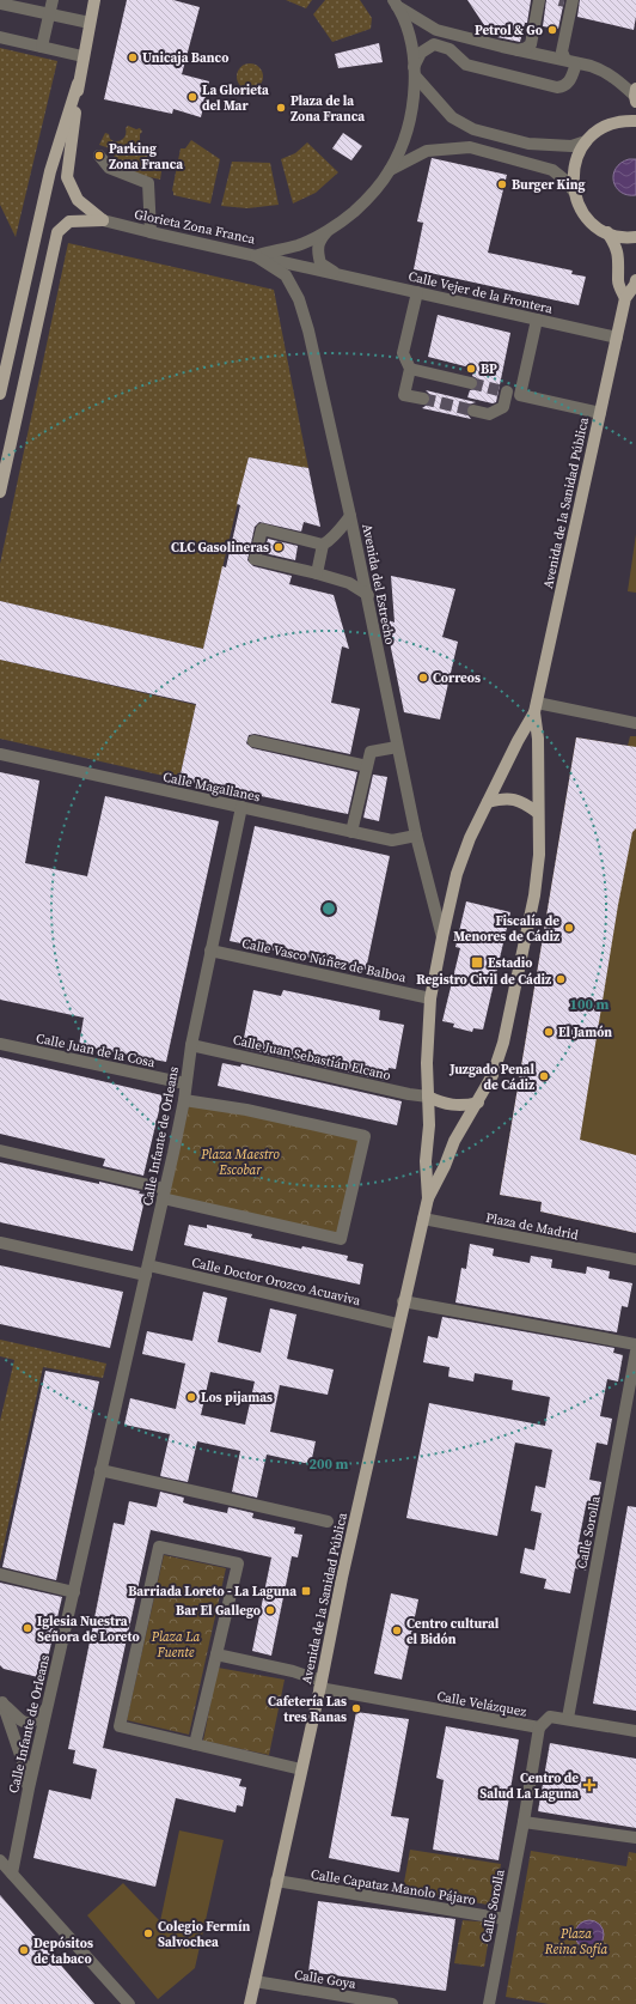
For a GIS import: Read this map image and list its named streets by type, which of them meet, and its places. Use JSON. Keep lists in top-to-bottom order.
{
  "streets": {
    "main road": ["Avenida de la Sanidad Pública"],
    "street": [
      "Glorieta Zona Franca",
      "Calle Vejer de la Frontera",
      "Avenida del Estrecho",
      "Calle Magallanes",
      "Calle Vasco Núñez de Balboa",
      "Calle Juan de la Cosa",
      "Calle Juan Sebastián Elcano",
      "Calle Infante de Orleans",
      "Plaza de Madrid",
      "Calle Doctor Orozco Acuaviva",
      "Calle Sorolla",
      "Calle Velázquez",
      "Calle Capataz Manolo Pájaro",
      "Calle Goya"
    ]
  },
  "crossings": [
    ["Glorieta Zona Franca", "Calle Vejer de la Frontera"],
    ["Glorieta Zona Franca", "Avenida del Estrecho"],
    ["Calle Vejer de la Frontera", "Avenida de la Sanidad Pública"],
    ["Calle Vejer de la Frontera", "Avenida del Estrecho"],
    ["Avenida de la Sanidad Pública", "Avenida del Estrecho"],
    ["Avenida de la Sanidad Pública", "Calle Vasco Núñez de Balboa"],
    ["Avenida de la Sanidad Pública", "Calle Juan Sebastián Elcano"],
    ["Avenida de la Sanidad Pública", "Plaza de Madrid"],
    ["Avenida de la Sanidad Pública", "Calle Doctor Orozco Acuaviva"],
    ["Avenida de la Sanidad Pública", "Calle Velázquez"],
    ["Avenida de la Sanidad Pública", "Calle Capataz Manolo Pájaro"],
    ["Avenida de la Sanidad Pública", "Calle Goya"],
    ["Avenida del Estrecho", "Calle Magallanes"],
    ["Calle Magallanes", "Calle Infante de Orleans"],
    ["Calle Vasco Núñez de Balboa", "Calle Infante de Orleans"],
    ["Calle Juan de la Cosa", "Calle Infante de Orleans"],
    ["Calle Juan Sebastián Elcano", "Calle Infante de Orleans"],
    ["Calle Infante de Orleans", "Calle Doctor Orozco Acuaviva"],
    ["Calle Sorolla", "Calle Velázquez"],
    ["Calle Sorolla", "Calle Capataz Manolo Pájaro"]
  ],
  "parks": ["Plaza Maestro Escobar", "Plaza La Fuente", "Plaza Reina Sofía"],
  "places": {
    "other": [
      "Petrol & Go",
      "Unicaja Banco",
      "La Glorieta del Mar",
      "Plaza de la Zona Franca",
      "Parking Zona Franca",
      "Burger King",
      "BP",
      "CLC Gasolineras",
      "Correos",
      "Fiscalía de Menores de Cádiz",
      "Registro Civil de Cádiz",
      "El Jamón",
      "Juzgado Penal de Cádiz",
      "Los pijamas",
      "Bar El Gallego",
      "Iglesia Nuestra Señora de Loreto",
      "Centro cultural el Bidón",
      "Cafetería Las tres Ranas",
      "Colegio Fermín Salvochea",
      "Depósitos de tabaco"
    ],
    "transit": ["Estadio", "Barriada Loreto - La Laguna"],
    "health": ["Centro de Salud La Laguna"]
  },
  "rings": ["100 m", "200 m"]
}
